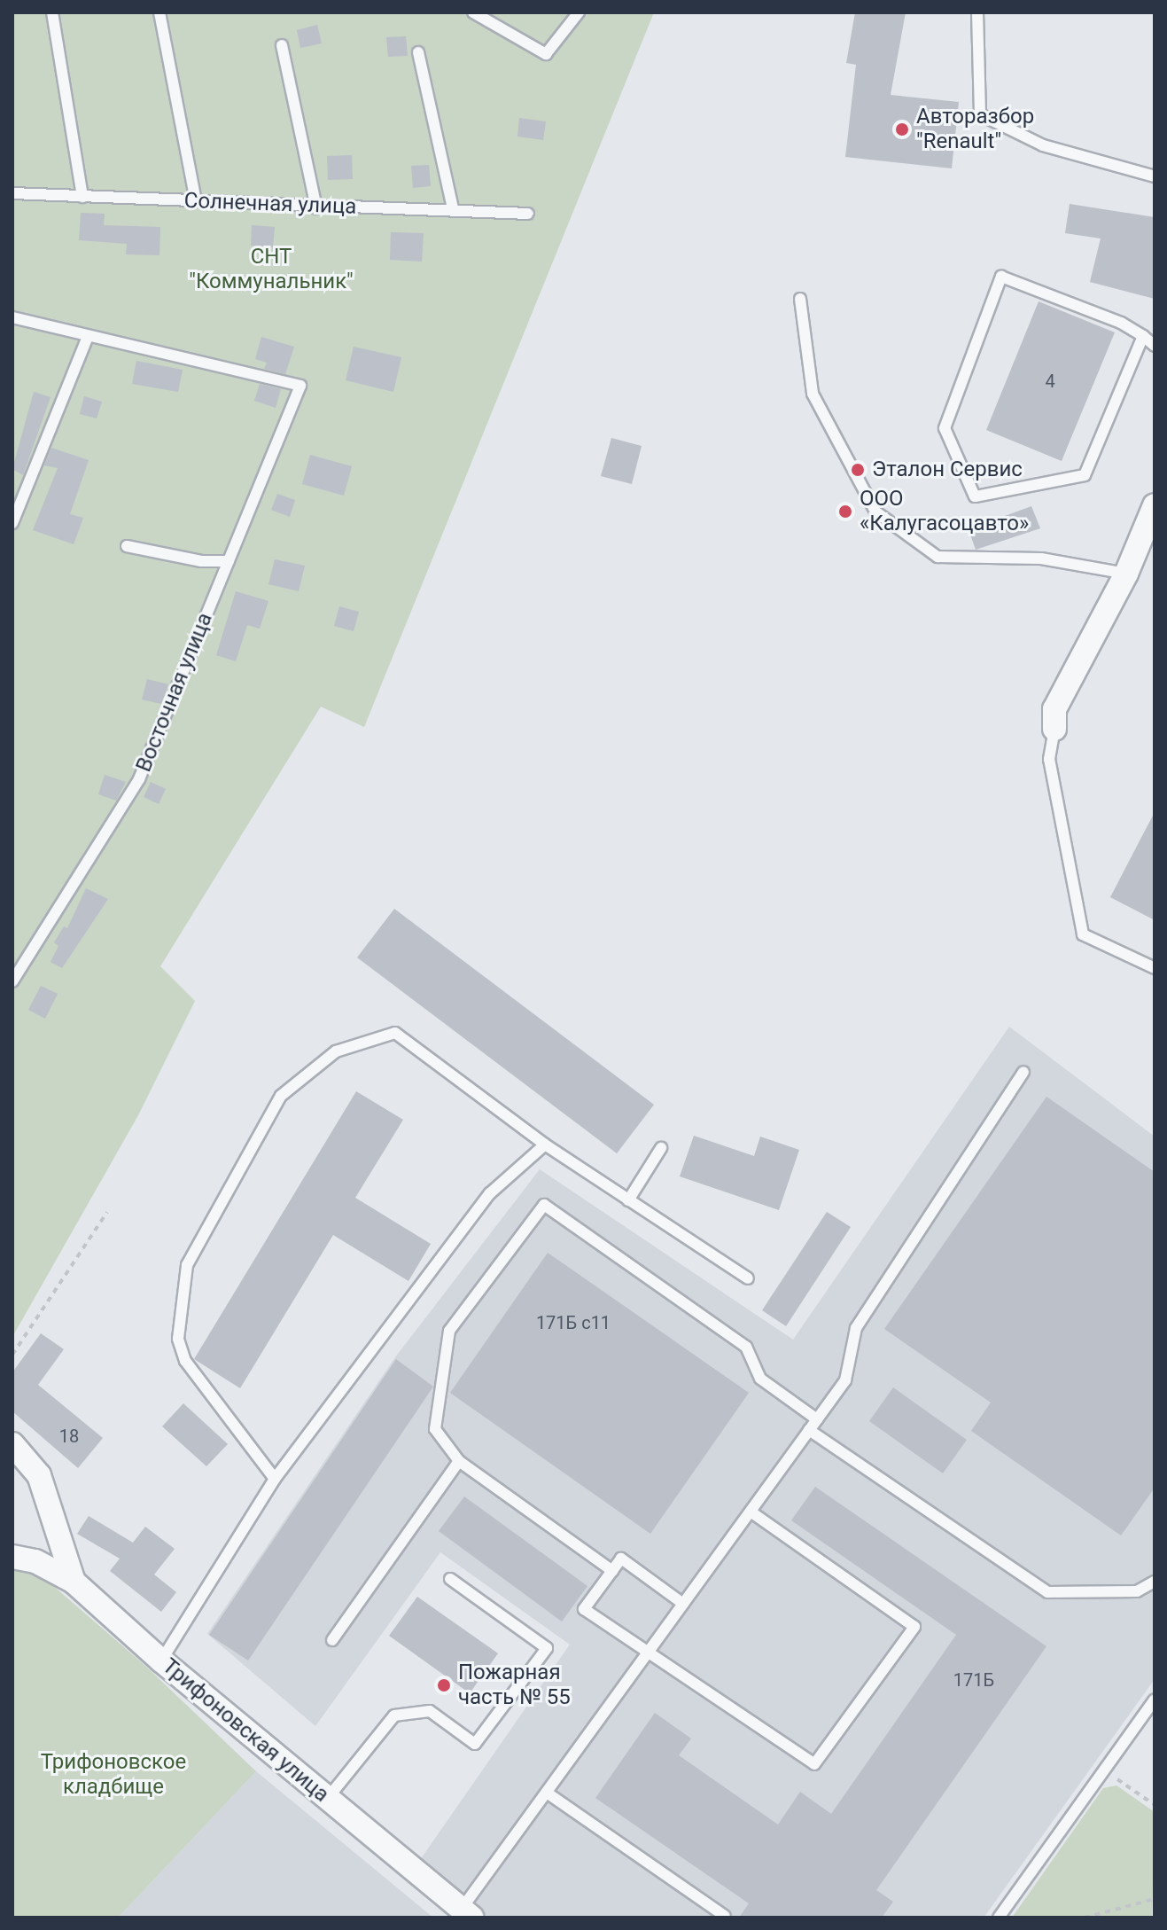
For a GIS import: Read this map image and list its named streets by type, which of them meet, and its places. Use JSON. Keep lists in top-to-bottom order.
{
  "streets": {
    "street": ["Трифоновская улица"],
    "lane": ["Солнечная улица", "Восточная улица"]
  },
  "parks": ["СНТ \"Коммунальник\"", "Трифоновское кладбище"],
  "places": [
    "Авторазбор \"Renault\"",
    "Эталон Сервис",
    "ООО «Калугасоцавто»",
    "Пожарная часть № 55"
  ],
  "house_numbers": [
    "4",
    "171Б с11",
    "18",
    "171Б"
  ]
}
